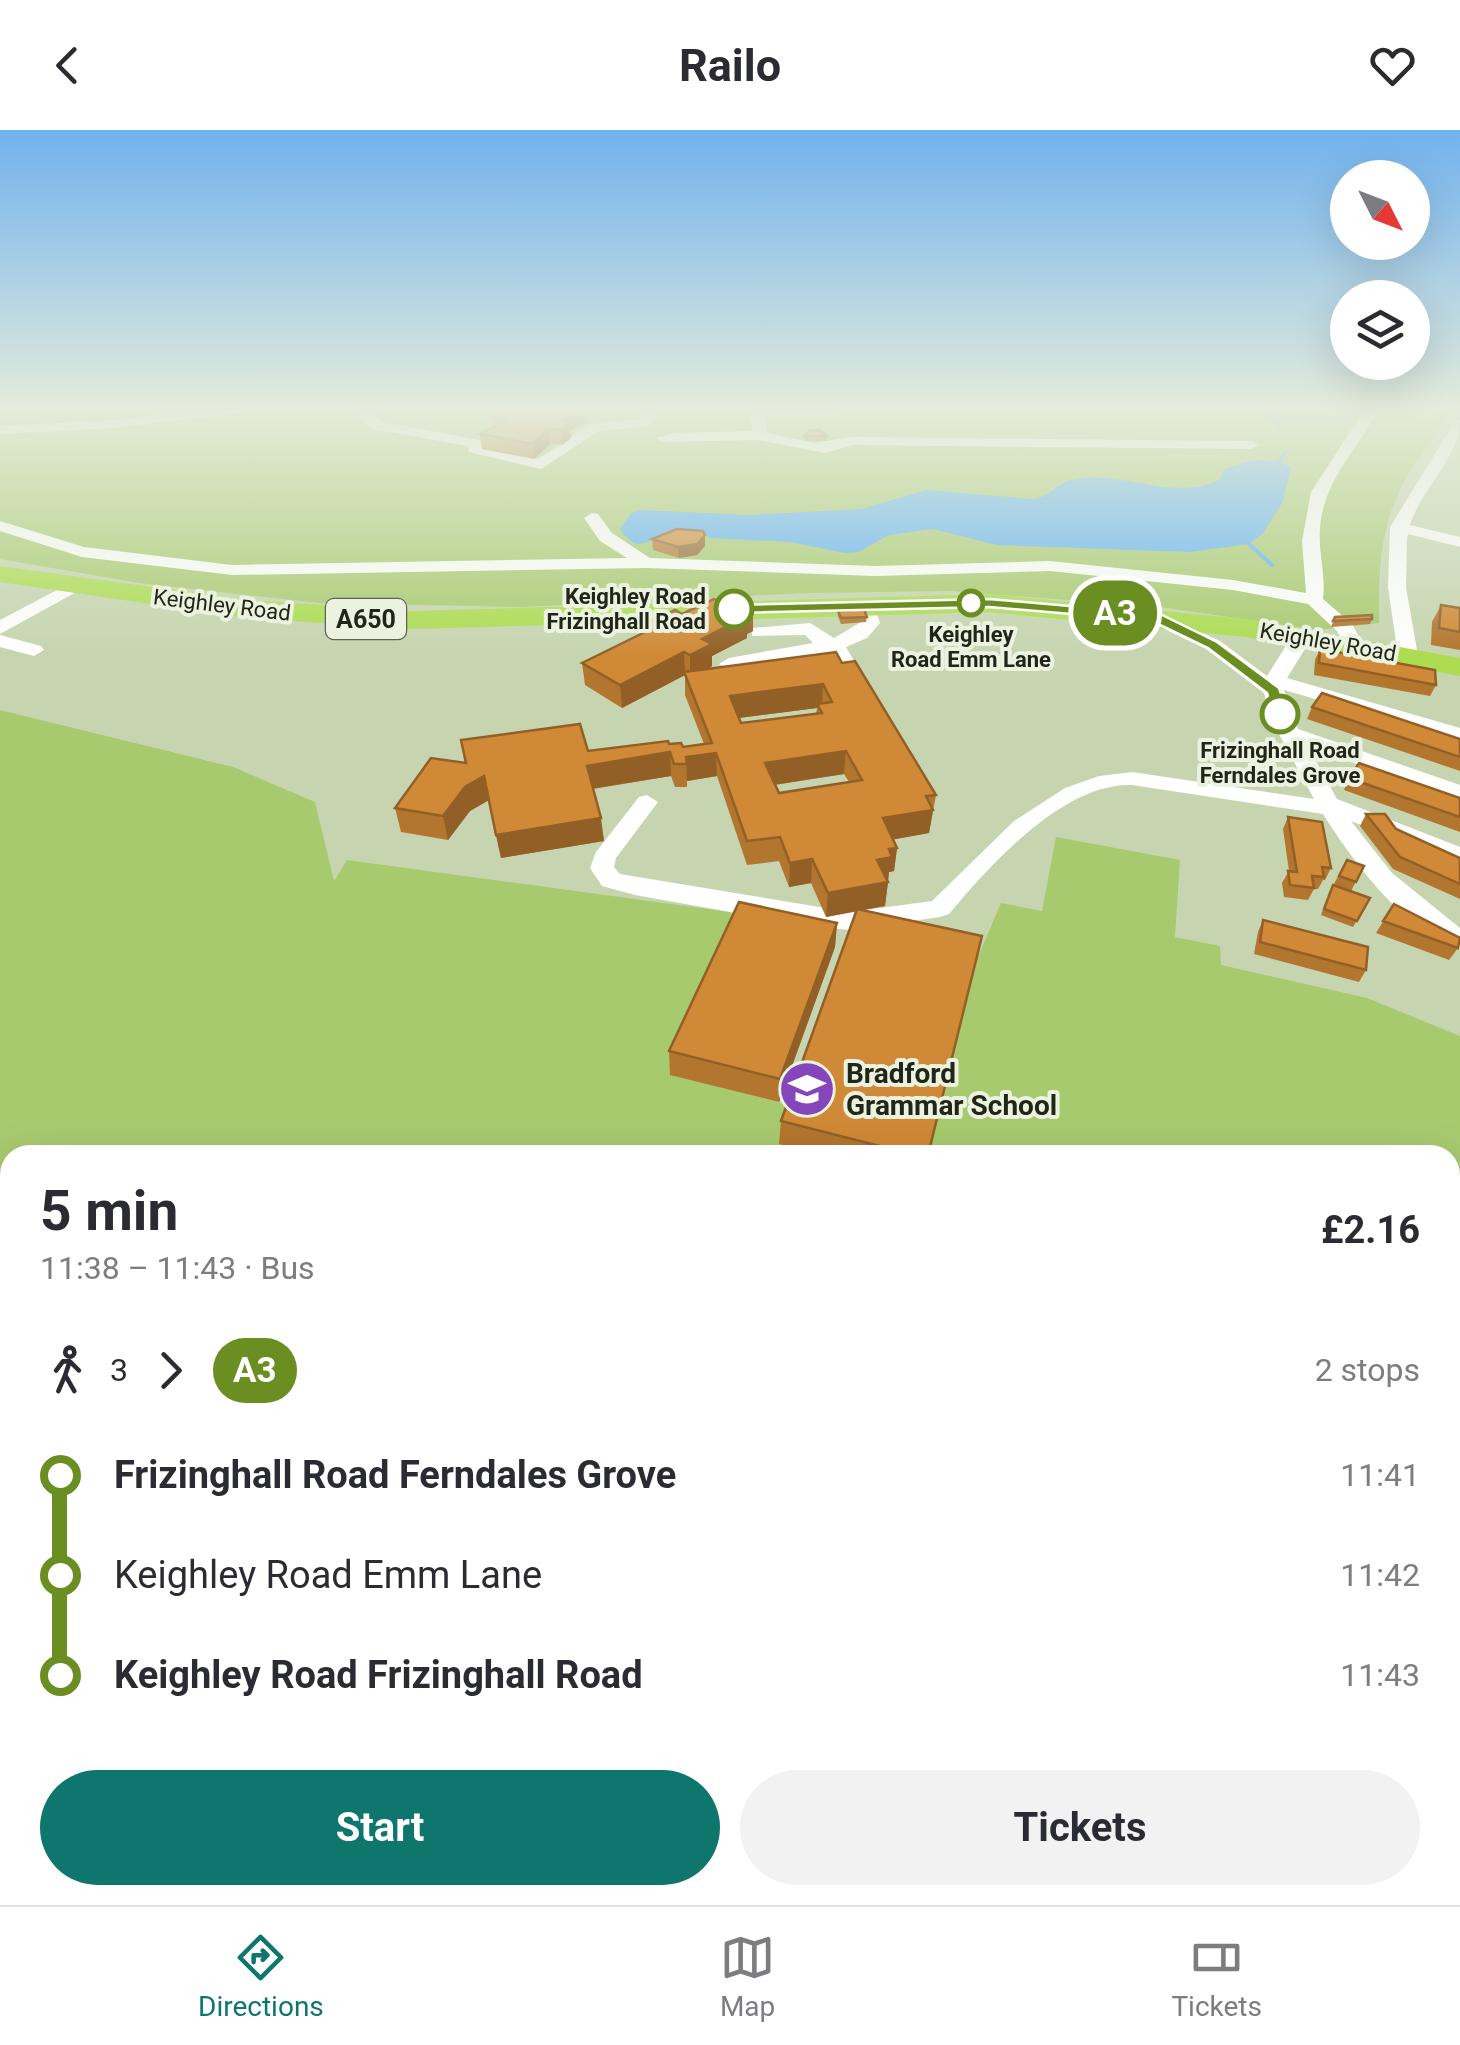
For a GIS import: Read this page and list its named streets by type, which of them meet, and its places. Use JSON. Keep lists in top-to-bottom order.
{
  "streets": {
    "highway": ["Keighley Road", "A650"]
  },
  "places": {
    "other": ["Keighley Road Emm Lane", "Keighley Road Frizinghall Road", "Frizinghall Road Ferndales Grove"],
    "school or university": ["Bradford Grammar School"]
  },
  "lines": ["bus line A3"],
  "north": "bottom right",
  "page": {
    "header": "Railo",
    "on_map": "A3",
    "heading": ["5 min", "11:38 – 11:43 · Bus", "£2.16"],
    "legs": ["3", "A3", "2 stops"],
    "list": [
      {
        "name": "Frizinghall Road Ferndales Grove",
        "value": "11:41"
      },
      {
        "name": "Keighley Road Emm Lane",
        "value": "11:42"
      },
      {
        "name": "Keighley Road Frizinghall Road",
        "value": "11:43"
      }
    ],
    "buttons": ["Start", "Tickets"],
    "tabs": ["Directions", "Map", "Tickets"]
  }
}
